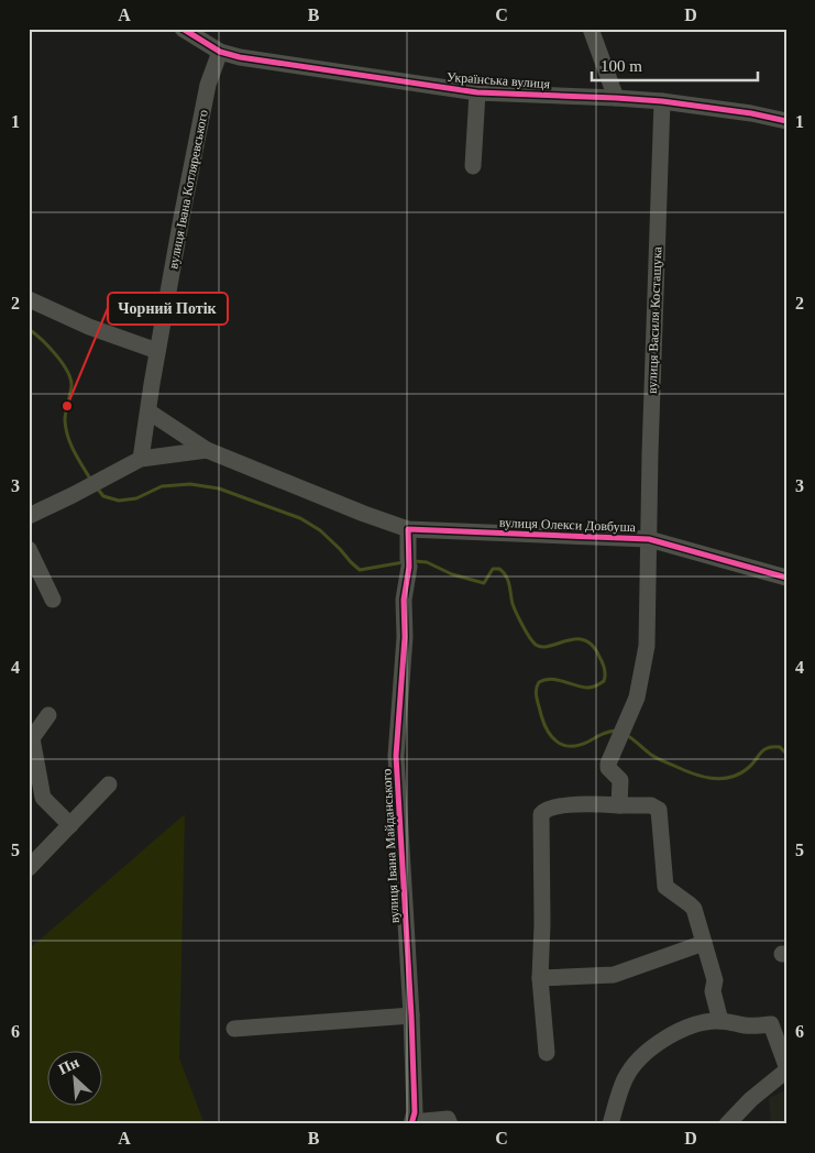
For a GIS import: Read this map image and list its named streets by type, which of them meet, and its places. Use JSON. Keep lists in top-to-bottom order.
{
  "streets": {
    "street": [
      "Українська вулиця",
      "вулиця Івана Котляревського",
      "вулиця Василя Костащука",
      "вулиця Олекси Довбуша",
      "вулиця Івана Майданського"
    ]
  },
  "crossings": [
    ["Українська вулиця", "вулиця Івана Котляревського"],
    ["Українська вулиця", "вулиця Василя Костащука"],
    ["вулиця Івана Котляревського", "вулиця Олекси Довбуша"],
    ["вулиця Василя Костащука", "вулиця Олекси Довбуша"],
    ["вулиця Олекси Довбуша", "вулиця Івана Майданського"]
  ],
  "places": ["Чорний Потік"],
  "scale_bar": "100 m",
  "north": "top left",
  "grid": {
    "columns": [
      "A",
      "B",
      "C",
      "D"
    ],
    "rows": [
      "1",
      "2",
      "3",
      "4",
      "5",
      "6"
    ]
  }
}
